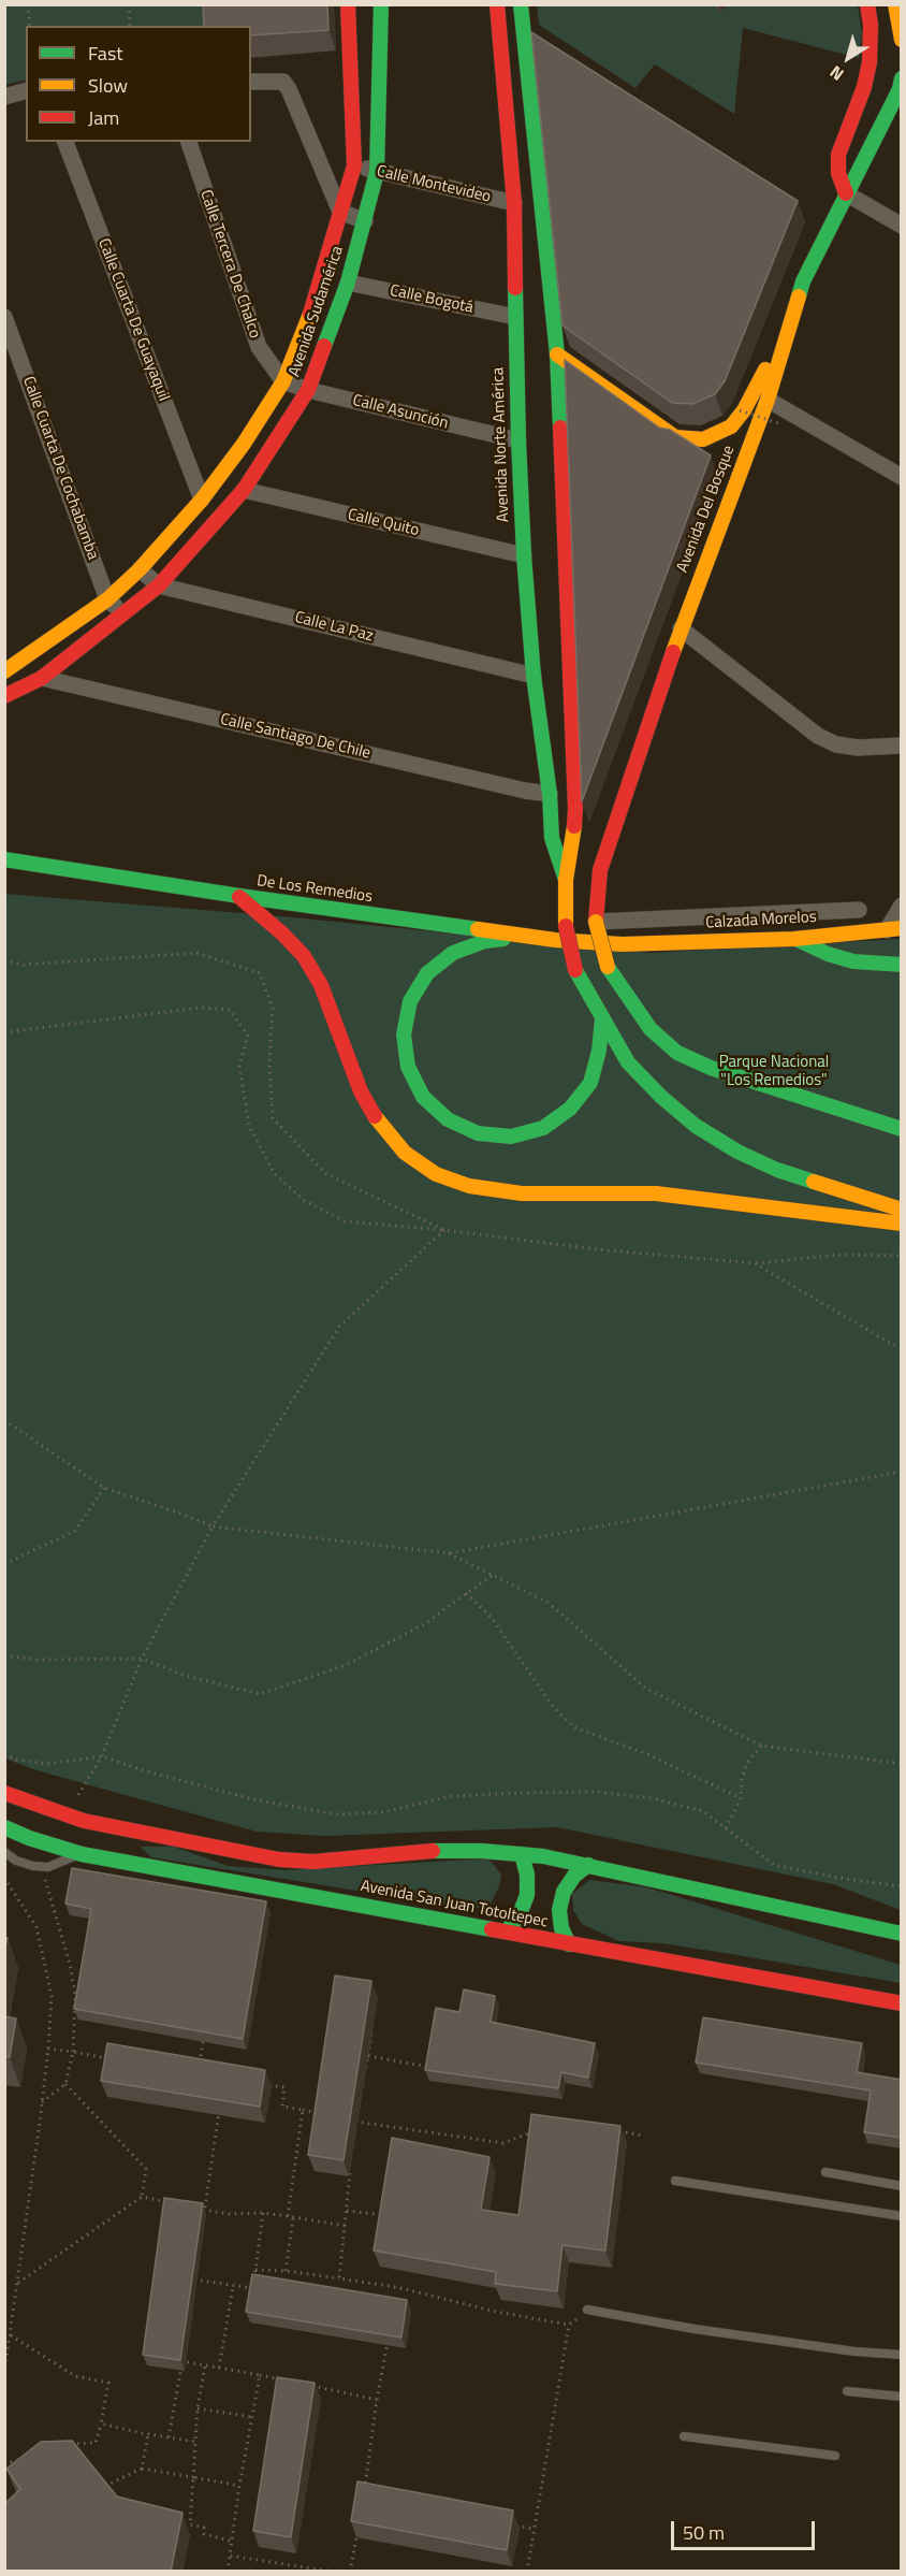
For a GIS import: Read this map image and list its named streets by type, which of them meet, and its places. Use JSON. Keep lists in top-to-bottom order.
{
  "streets": {
    "main road": [
      "Avenida Sudamérica",
      "Avenida Norte América",
      "Avenida Del Bosque",
      "De Los Remedios",
      "Calzada Morelos",
      "Avenida San Juan Totoltepec"
    ],
    "street": [
      "Calle Montevideo",
      "Calle Tercera De Chalco",
      "Calle Bogotá",
      "Calle Cuarta De Guayaquil",
      "Calle Asunción",
      "Calle Cuarta De Cochabamba",
      "Calle Quito",
      "Calle La Paz",
      "Calle Santiago De Chile"
    ]
  },
  "crossings": [
    ["Calle Montevideo", "Avenida Sudamérica"],
    ["Calle Montevideo", "Avenida Norte América"],
    ["Calle Tercera De Chalco", "Avenida Sudamérica"],
    ["Calle Tercera De Chalco", "Calle Asunción"],
    ["Calle Bogotá", "Avenida Sudamérica"],
    ["Calle Bogotá", "Avenida Norte América"],
    ["Avenida Sudamérica", "Calle Cuarta De Guayaquil"],
    ["Avenida Sudamérica", "Calle Asunción"],
    ["Avenida Sudamérica", "Calle Cuarta De Cochabamba"],
    ["Avenida Sudamérica", "Calle Quito"],
    ["Avenida Sudamérica", "Calle La Paz"],
    ["Avenida Sudamérica", "Calle Santiago De Chile"],
    ["Calle Asunción", "Avenida Norte América"],
    ["Avenida Norte América", "Calle Quito"],
    ["Avenida Norte América", "Calle La Paz"],
    ["Avenida Norte América", "Calle Santiago De Chile"],
    ["De Los Remedios", "Calzada Morelos"]
  ],
  "parks": ["Parque Nacional \"Los Remedios\""],
  "legend": ["Fast", "Slow", "Jam"],
  "scale_bar": "50 m",
  "north": "bottom left"
}
